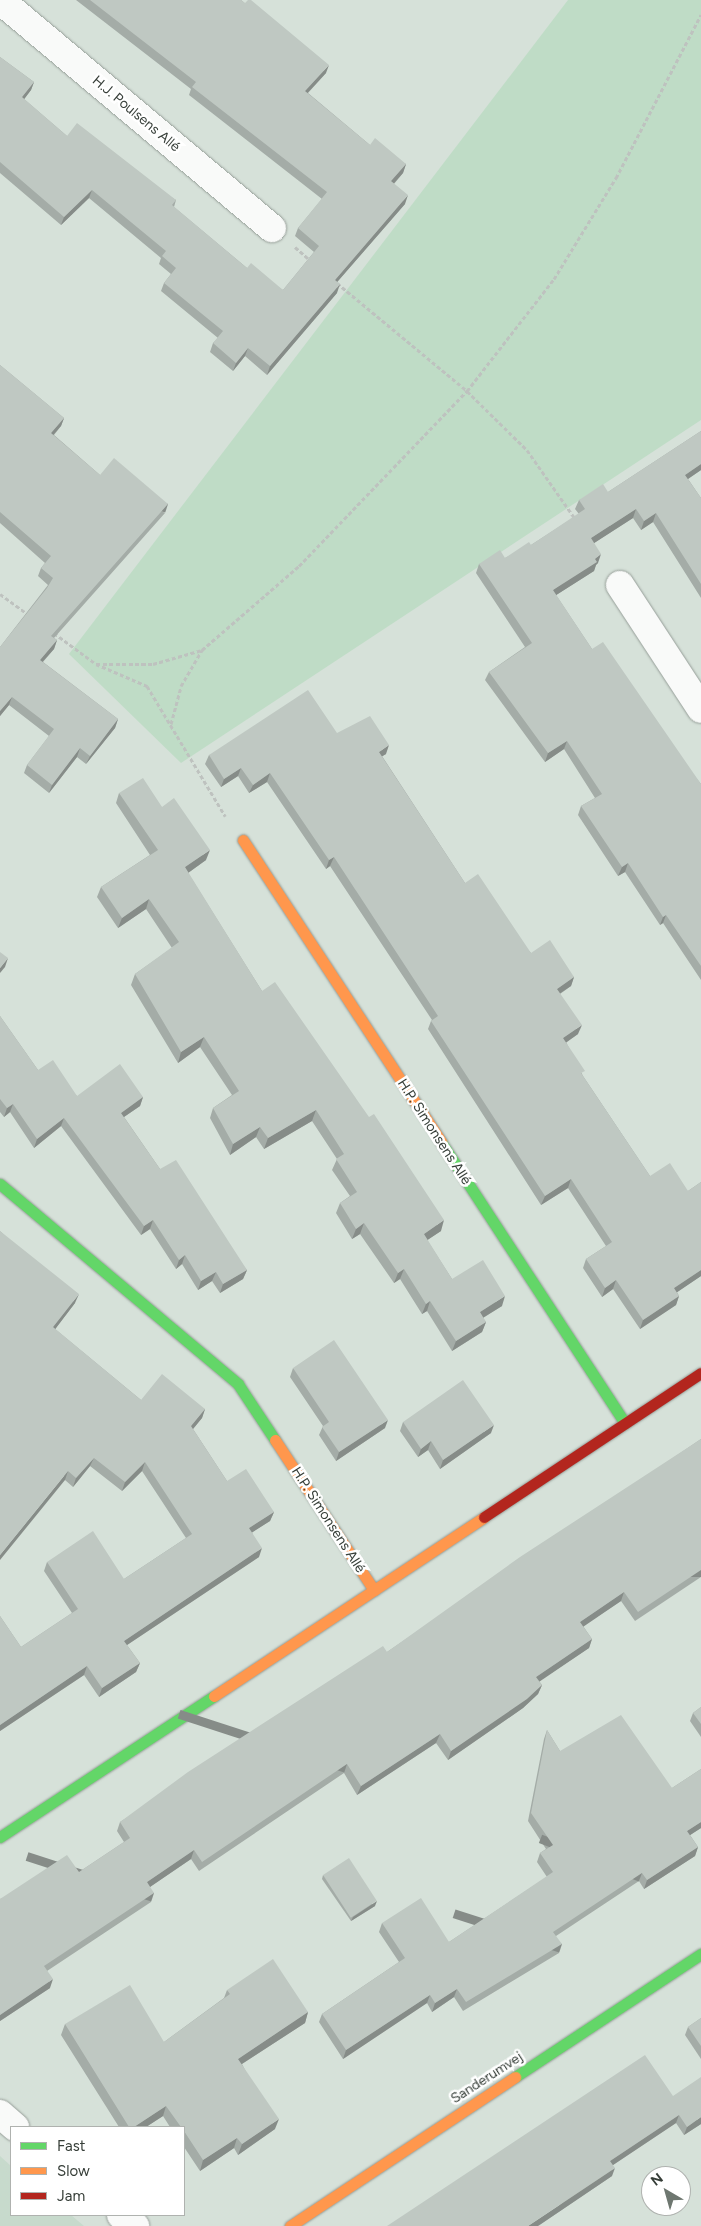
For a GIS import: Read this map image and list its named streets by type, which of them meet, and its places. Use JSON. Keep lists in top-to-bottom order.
{
  "streets": {
    "street": ["H.J. Poulsens Allé", "H.P. Simonsens Allé", "Sanderumvej"]
  },
  "legend": ["Fast", "Slow", "Jam"],
  "north": "top left"
}
